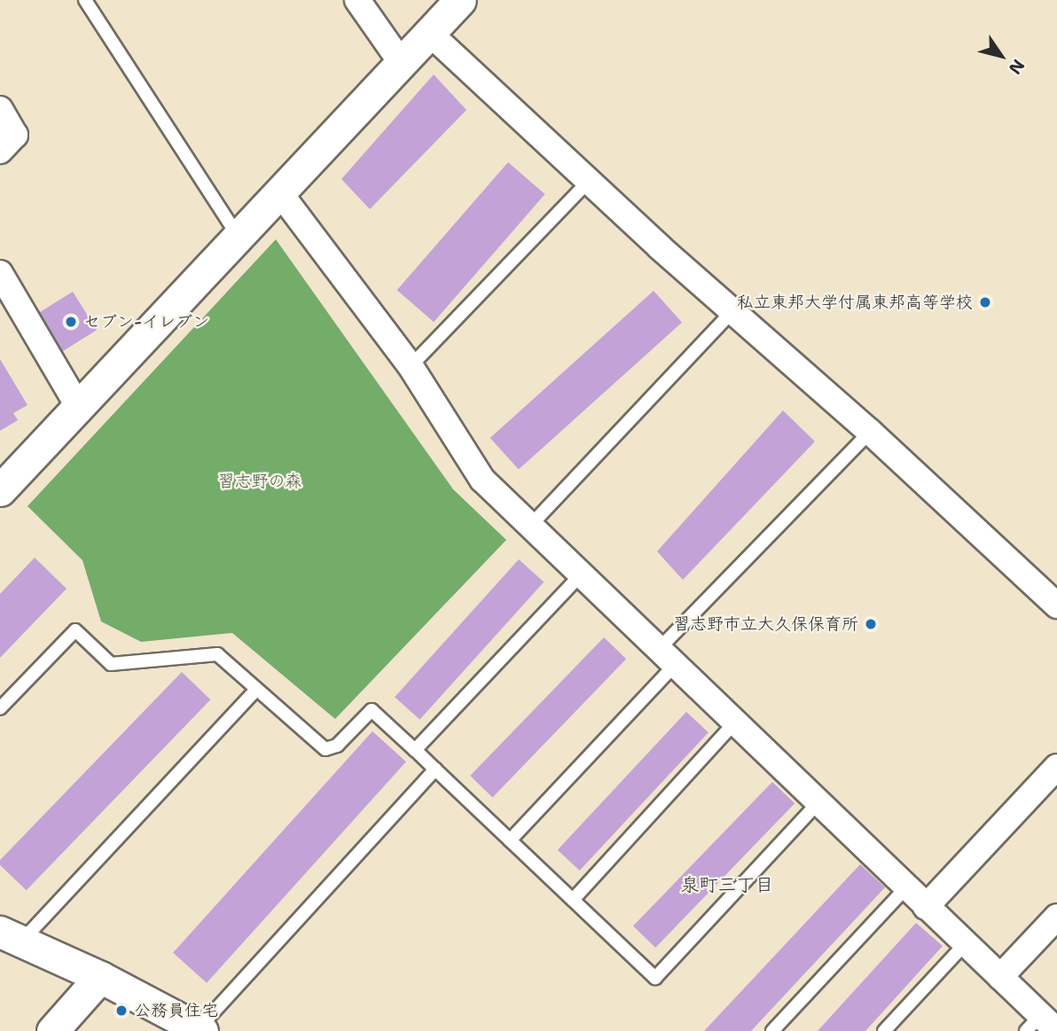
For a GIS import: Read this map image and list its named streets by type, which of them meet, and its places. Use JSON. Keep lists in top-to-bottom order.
{
  "districts": ["泉町三丁目"],
  "parks": ["習志野の森"],
  "places": [
    "私立東邦大学付属東邦高等学校",
    "セブン-イレブン",
    "習志野市立大久保保育所",
    "公務員住宅"
  ],
  "north": "bottom right"
}
